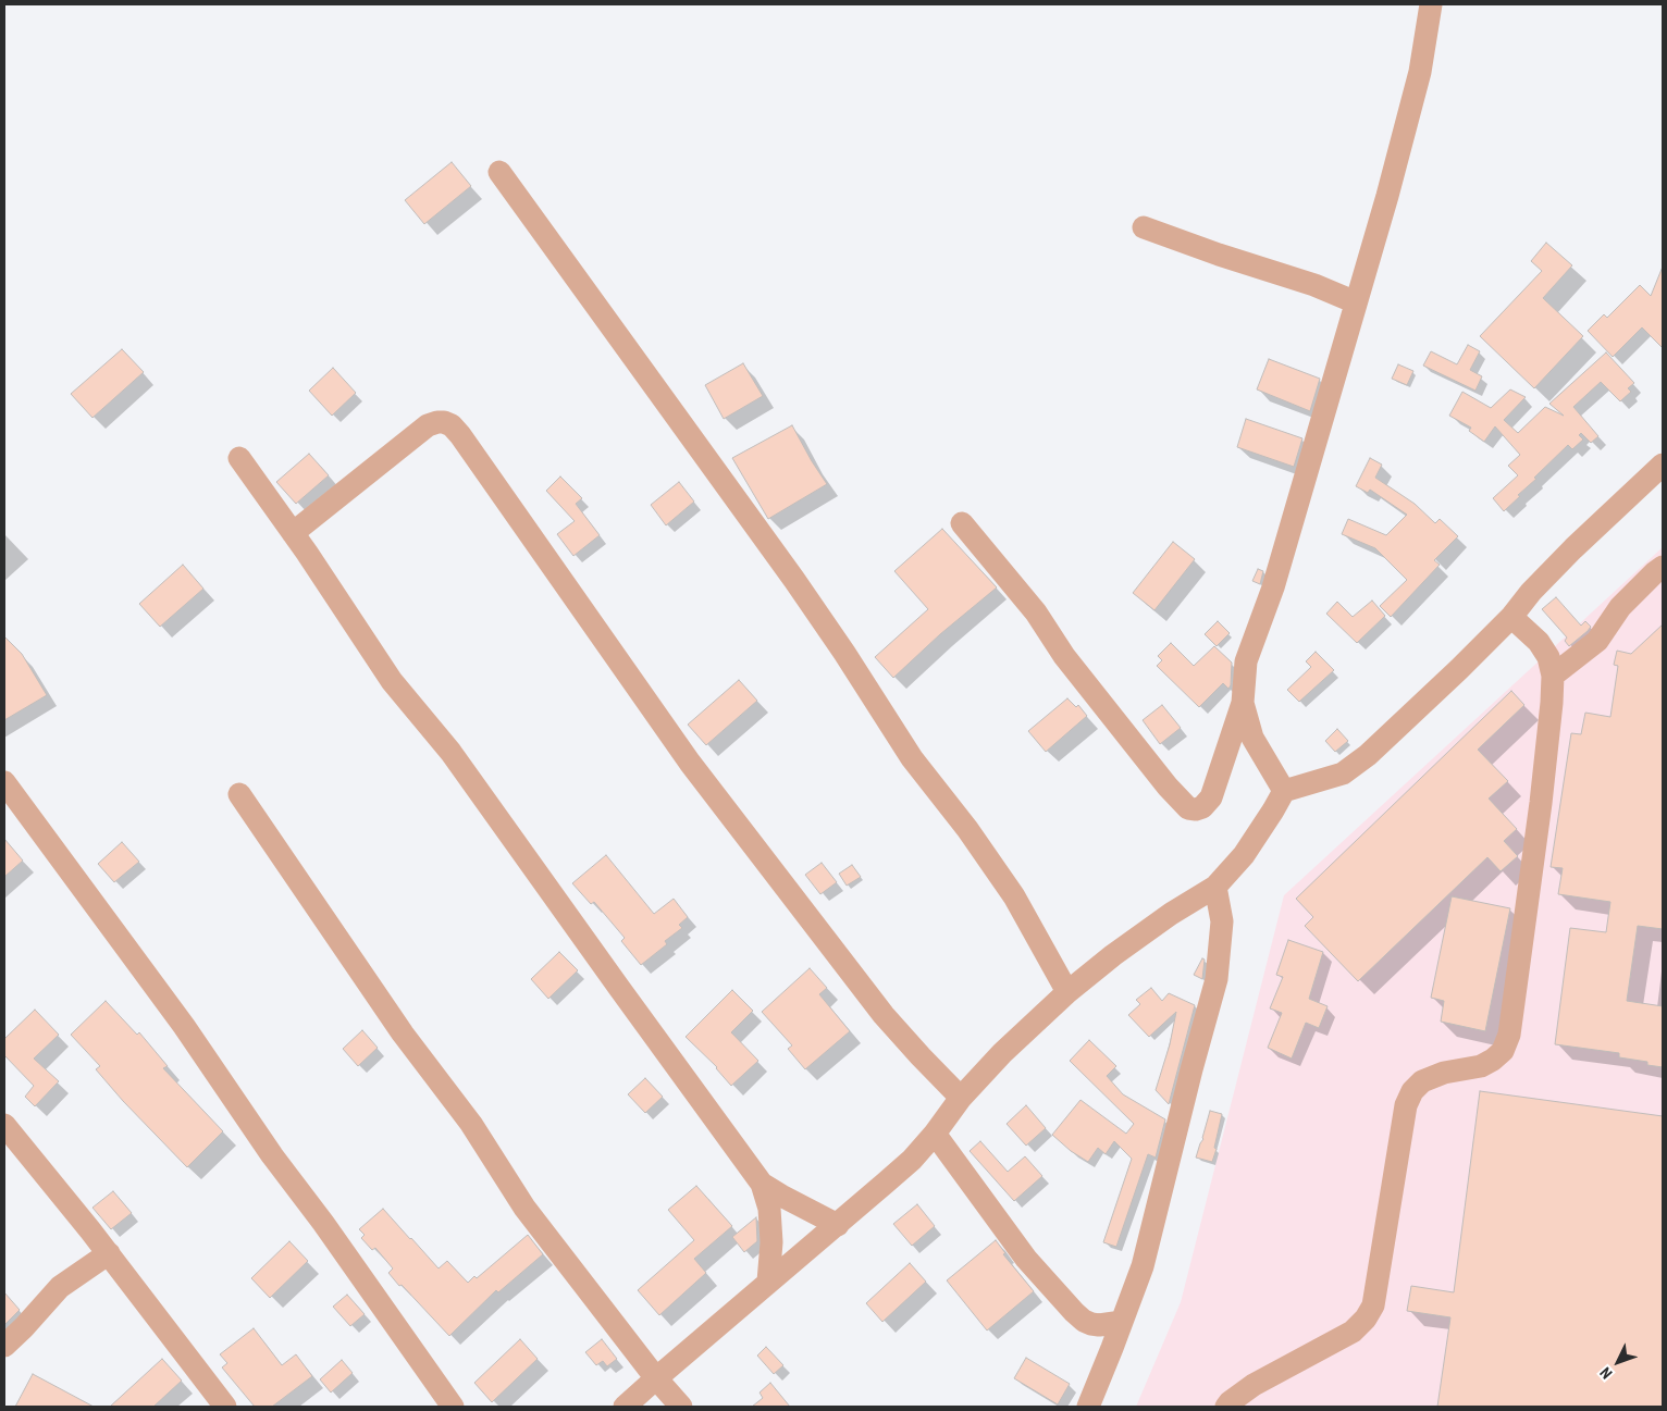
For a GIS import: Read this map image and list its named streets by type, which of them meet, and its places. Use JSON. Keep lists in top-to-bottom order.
{
  "north": "bottom left"
}
